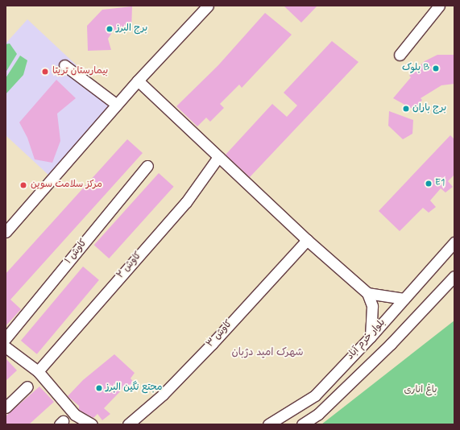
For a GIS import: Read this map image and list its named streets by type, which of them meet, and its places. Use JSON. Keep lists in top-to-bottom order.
{
  "streets": {
    "street": [
      "کاوش ۱",
      "کاوش ۲",
      "کاوش ۳",
      "بلوار خرم آباد"
    ]
  },
  "districts": ["شهرک امید دژبان"],
  "parks": ["باغ اناری"],
  "places": [
    "برج البرز",
    "بلوک B",
    "بیمارستان تریتا",
    "برج باران",
    "E1",
    "مرکز سلامت سوین",
    "مجتع نگین البرز"
  ]
}
